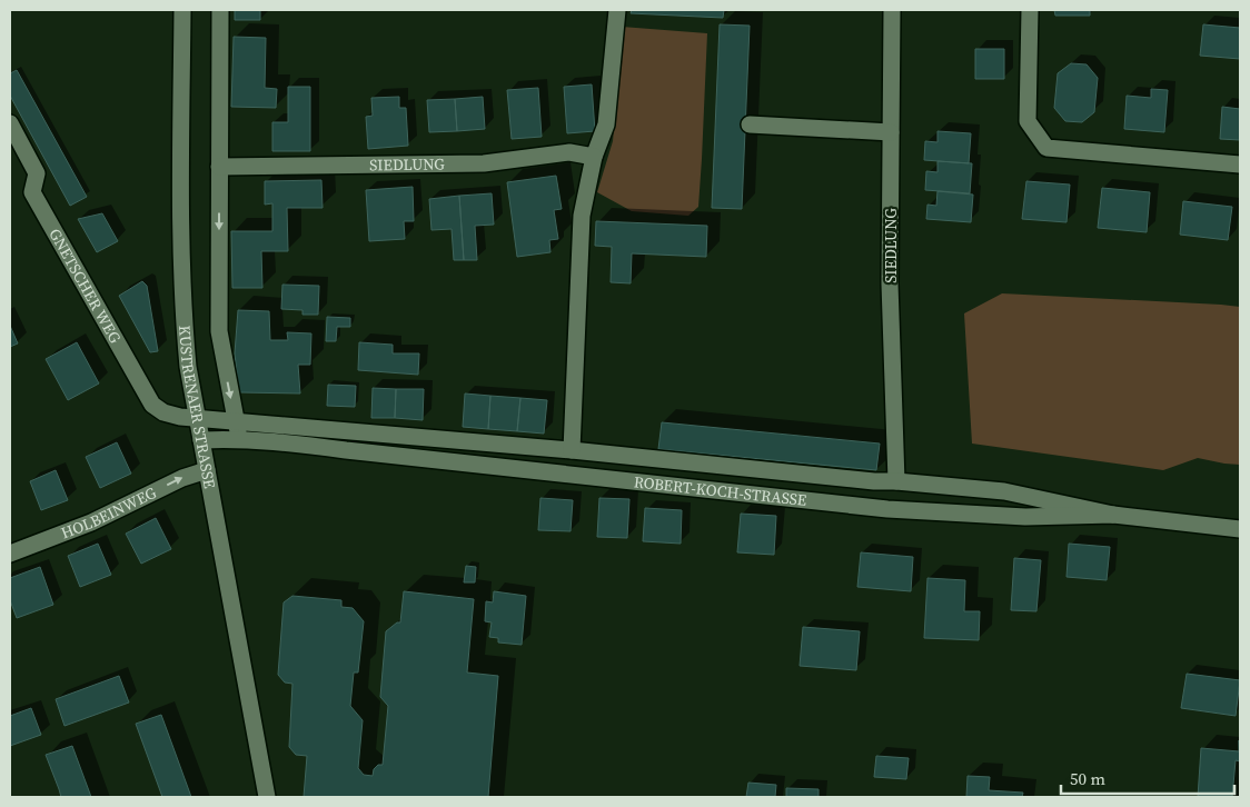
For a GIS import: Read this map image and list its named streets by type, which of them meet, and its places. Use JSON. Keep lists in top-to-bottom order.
{
  "streets": {
    "street": [
      "SIEDLUNG",
      "GNETSCHER WEG",
      "KUSTRENAER STRASSE",
      "ROBERT-KOCH-STRASSE",
      "HOLBEINWEG"
    ]
  },
  "crossings": [
    ["GNETSCHER WEG", "KUSTRENAER STRASSE"],
    ["KUSTRENAER STRASSE", "ROBERT-KOCH-STRASSE"],
    ["KUSTRENAER STRASSE", "HOLBEINWEG"]
  ],
  "one_way": ["HOLBEINWEG"],
  "scale_bar": "50 m"
}
